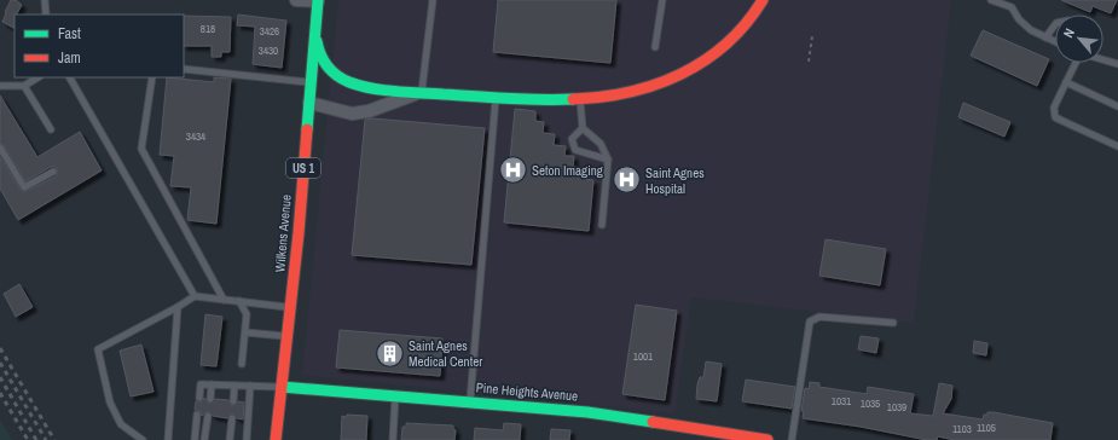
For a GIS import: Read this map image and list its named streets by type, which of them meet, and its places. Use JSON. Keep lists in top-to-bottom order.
{
  "streets": {
    "street": ["US 1", "Wilkens Avenue", "Pine Heights Avenue"]
  },
  "crossings": [
    ["Wilkens Avenue", "Pine Heights Avenue"]
  ],
  "places": {
    "hospital": ["Seton Imaging", "Saint Agnes Hospital"],
    "building": ["Saint Agnes Medical Center"]
  },
  "house_numbers": [
    "818",
    "3426",
    "3430",
    "3434",
    "1001",
    "1031",
    "1035",
    "1039",
    "1105",
    "1103"
  ],
  "legend": ["Fast", "Jam"],
  "north": "top left"
}
